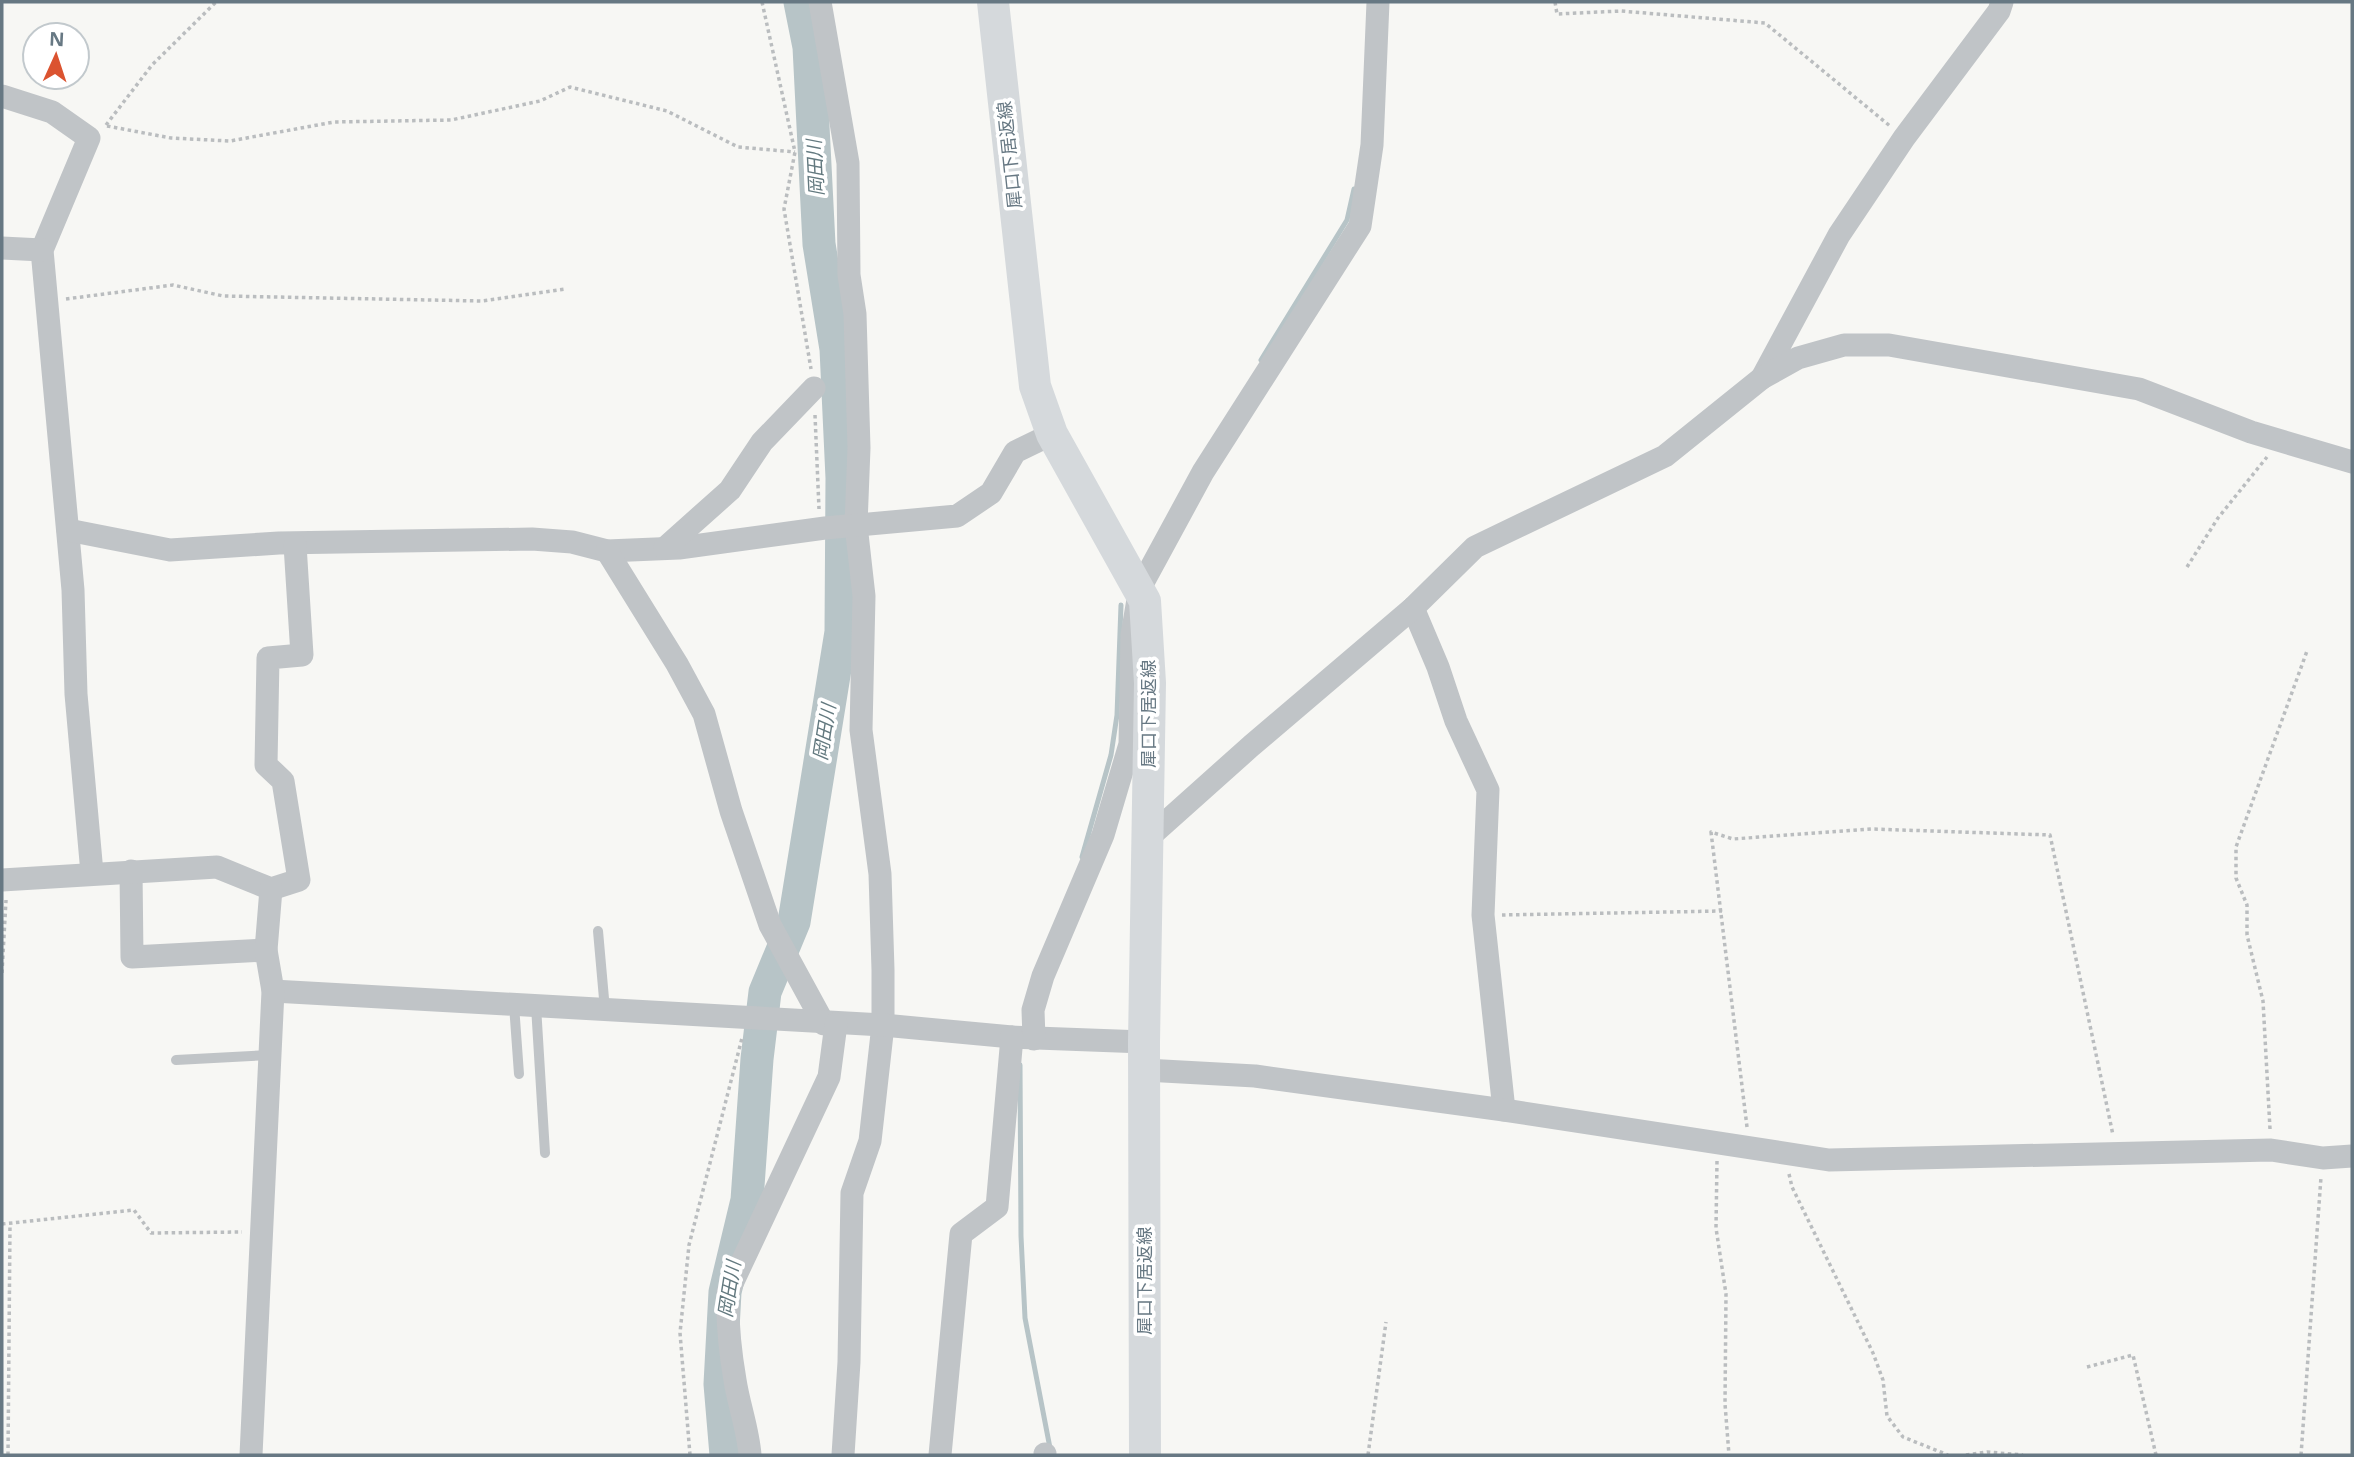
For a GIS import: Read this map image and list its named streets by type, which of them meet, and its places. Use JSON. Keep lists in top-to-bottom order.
{
  "streets": {
    "main road": ["犀口下居返線"]
  },
  "water": ["岡田川"],
  "north": "top"
}
